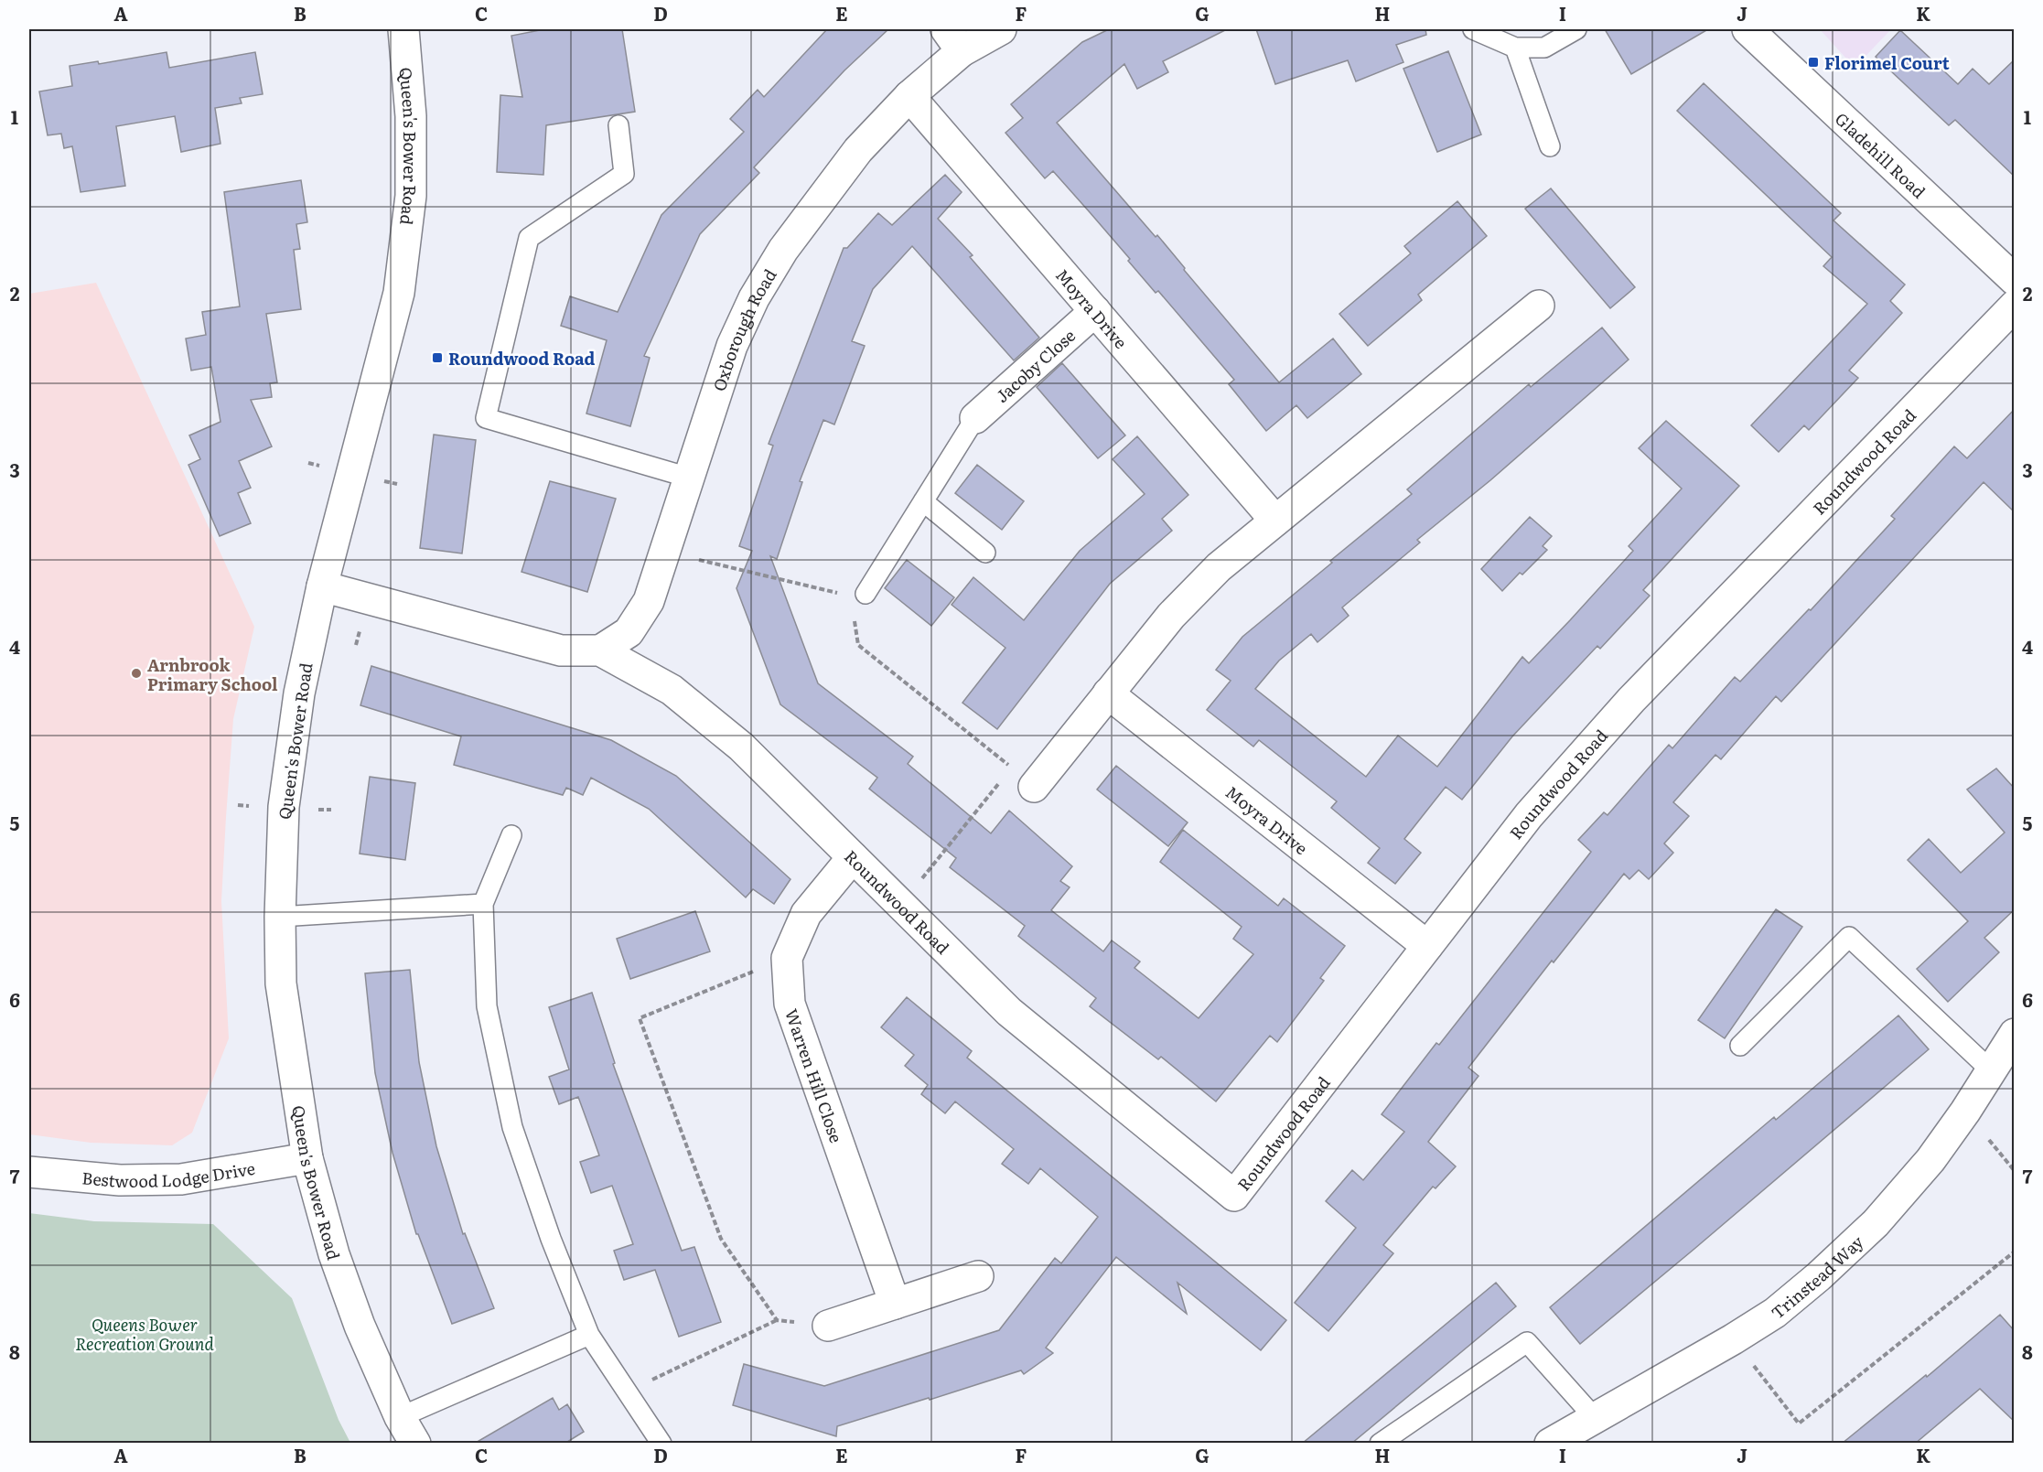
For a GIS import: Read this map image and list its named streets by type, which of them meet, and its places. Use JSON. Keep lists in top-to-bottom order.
{
  "streets": {
    "street": [
      "Queen's Bower Road",
      "Gladehill Road",
      "Moyra Drive",
      "Oxborough Road",
      "Jacoby Close",
      "Roundwood Road",
      "Warren Hill Close",
      "Bestwood Lodge Drive",
      "Trinstead Way"
    ]
  },
  "crossings": [
    ["Queen's Bower Road", "Roundwood Road"],
    ["Queen's Bower Road", "Bestwood Lodge Drive"],
    ["Moyra Drive", "Oxborough Road"],
    ["Moyra Drive", "Jacoby Close"],
    ["Moyra Drive", "Roundwood Road"],
    ["Oxborough Road", "Roundwood Road"],
    ["Roundwood Road", "Warren Hill Close"]
  ],
  "parks": ["Queens Bower Recreation Ground"],
  "places": {
    "transit": ["Florimel Court", "Roundwood Road"],
    "other": ["Arnbrook Primary School"]
  },
  "grid": {
    "columns": [
      "A",
      "B",
      "C",
      "D",
      "E",
      "F",
      "G",
      "H",
      "I",
      "J",
      "K"
    ],
    "rows": [
      "1",
      "2",
      "3",
      "4",
      "5",
      "6",
      "7",
      "8"
    ]
  }
}
